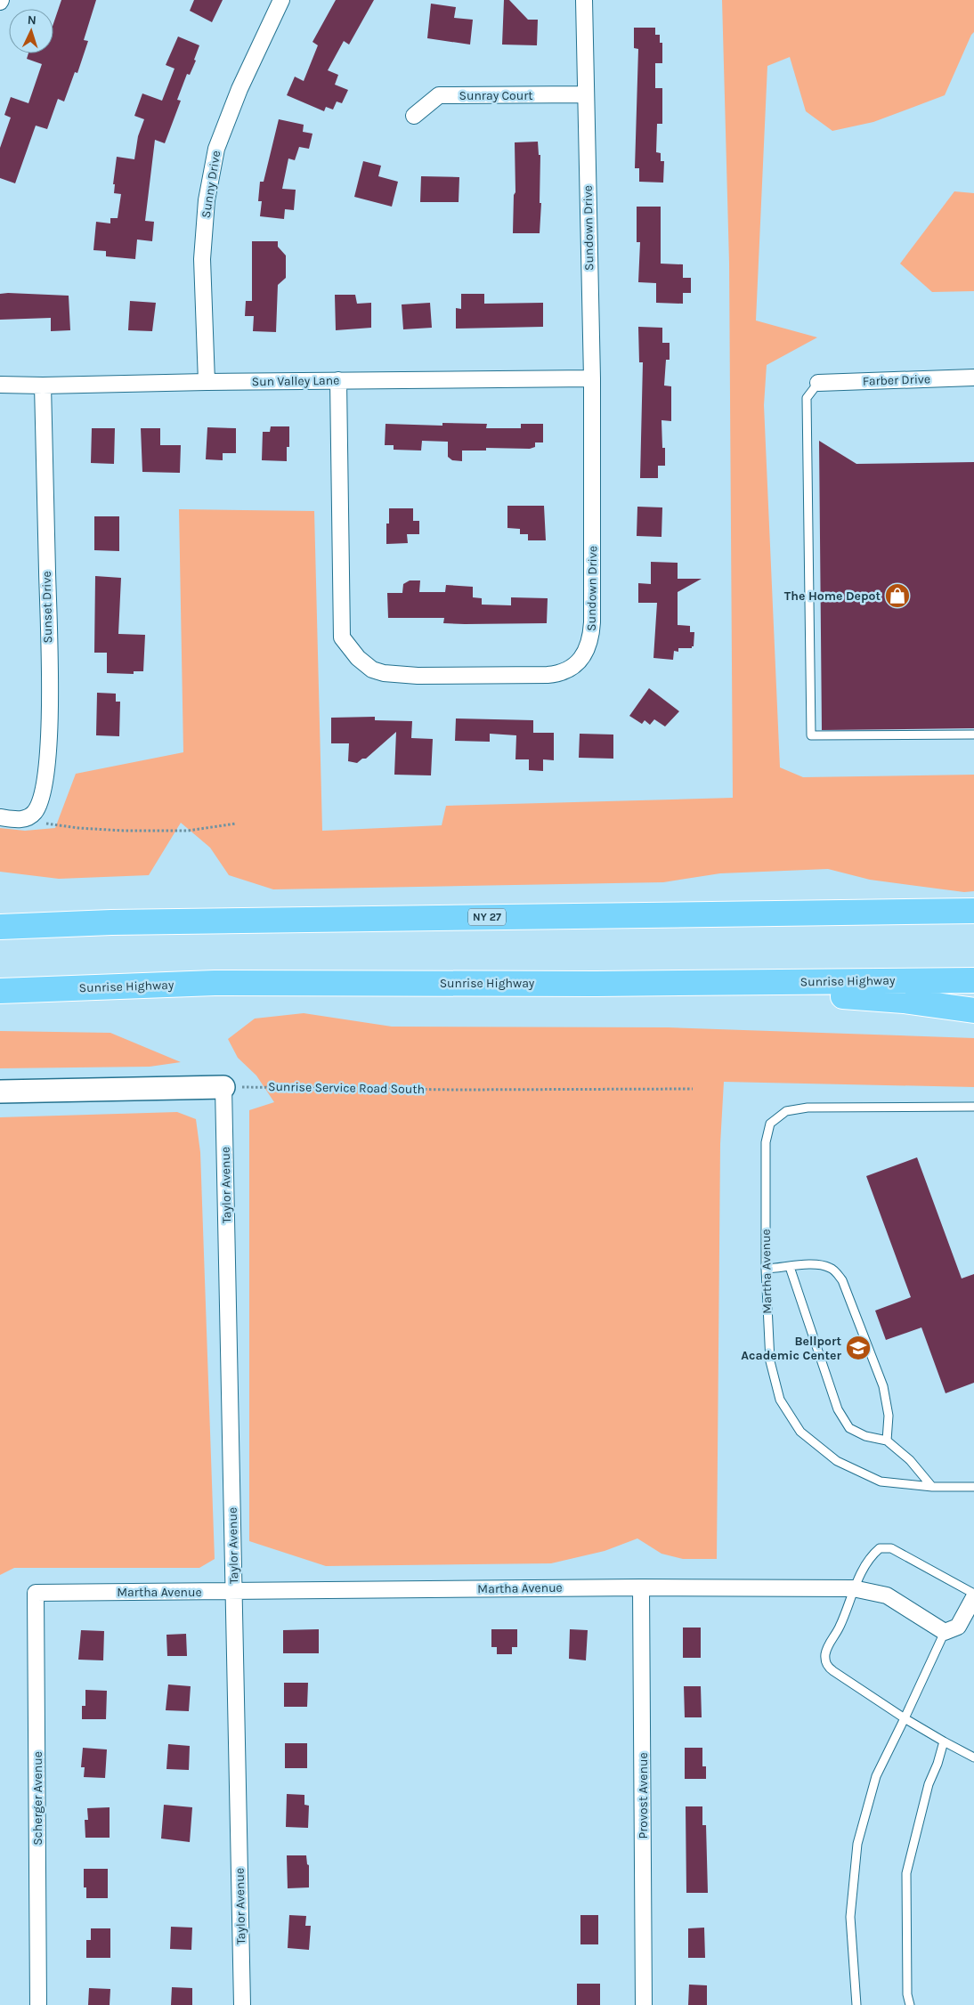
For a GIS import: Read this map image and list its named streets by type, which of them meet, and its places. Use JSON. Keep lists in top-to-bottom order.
{
  "streets": {
    "highway": ["NY 27", "Sunrise Highway"],
    "street": [
      "Sunray Court",
      "Sunny Drive",
      "Sundown Drive",
      "Farber Drive",
      "Sun Valley Lane",
      "Sunset Drive",
      "Taylor Avenue",
      "Martha Avenue",
      "Provost Avenue",
      "Scherger Avenue"
    ],
    "path": ["Sunrise Service Road South"]
  },
  "crossings": [
    ["Sunray Court", "Sundown Drive"],
    ["Sunny Drive", "Sun Valley Lane"],
    ["Sundown Drive", "Sun Valley Lane"],
    ["Sun Valley Lane", "Sunset Drive"],
    ["Sunrise Service Road South", "Taylor Avenue"],
    ["Taylor Avenue", "Martha Avenue"],
    ["Martha Avenue", "Provost Avenue"],
    ["Martha Avenue", "Scherger Avenue"]
  ],
  "places": {
    "shop": ["The Home Depot"],
    "school or university": ["Bellport Academic Center"]
  },
  "north": "top"
}
